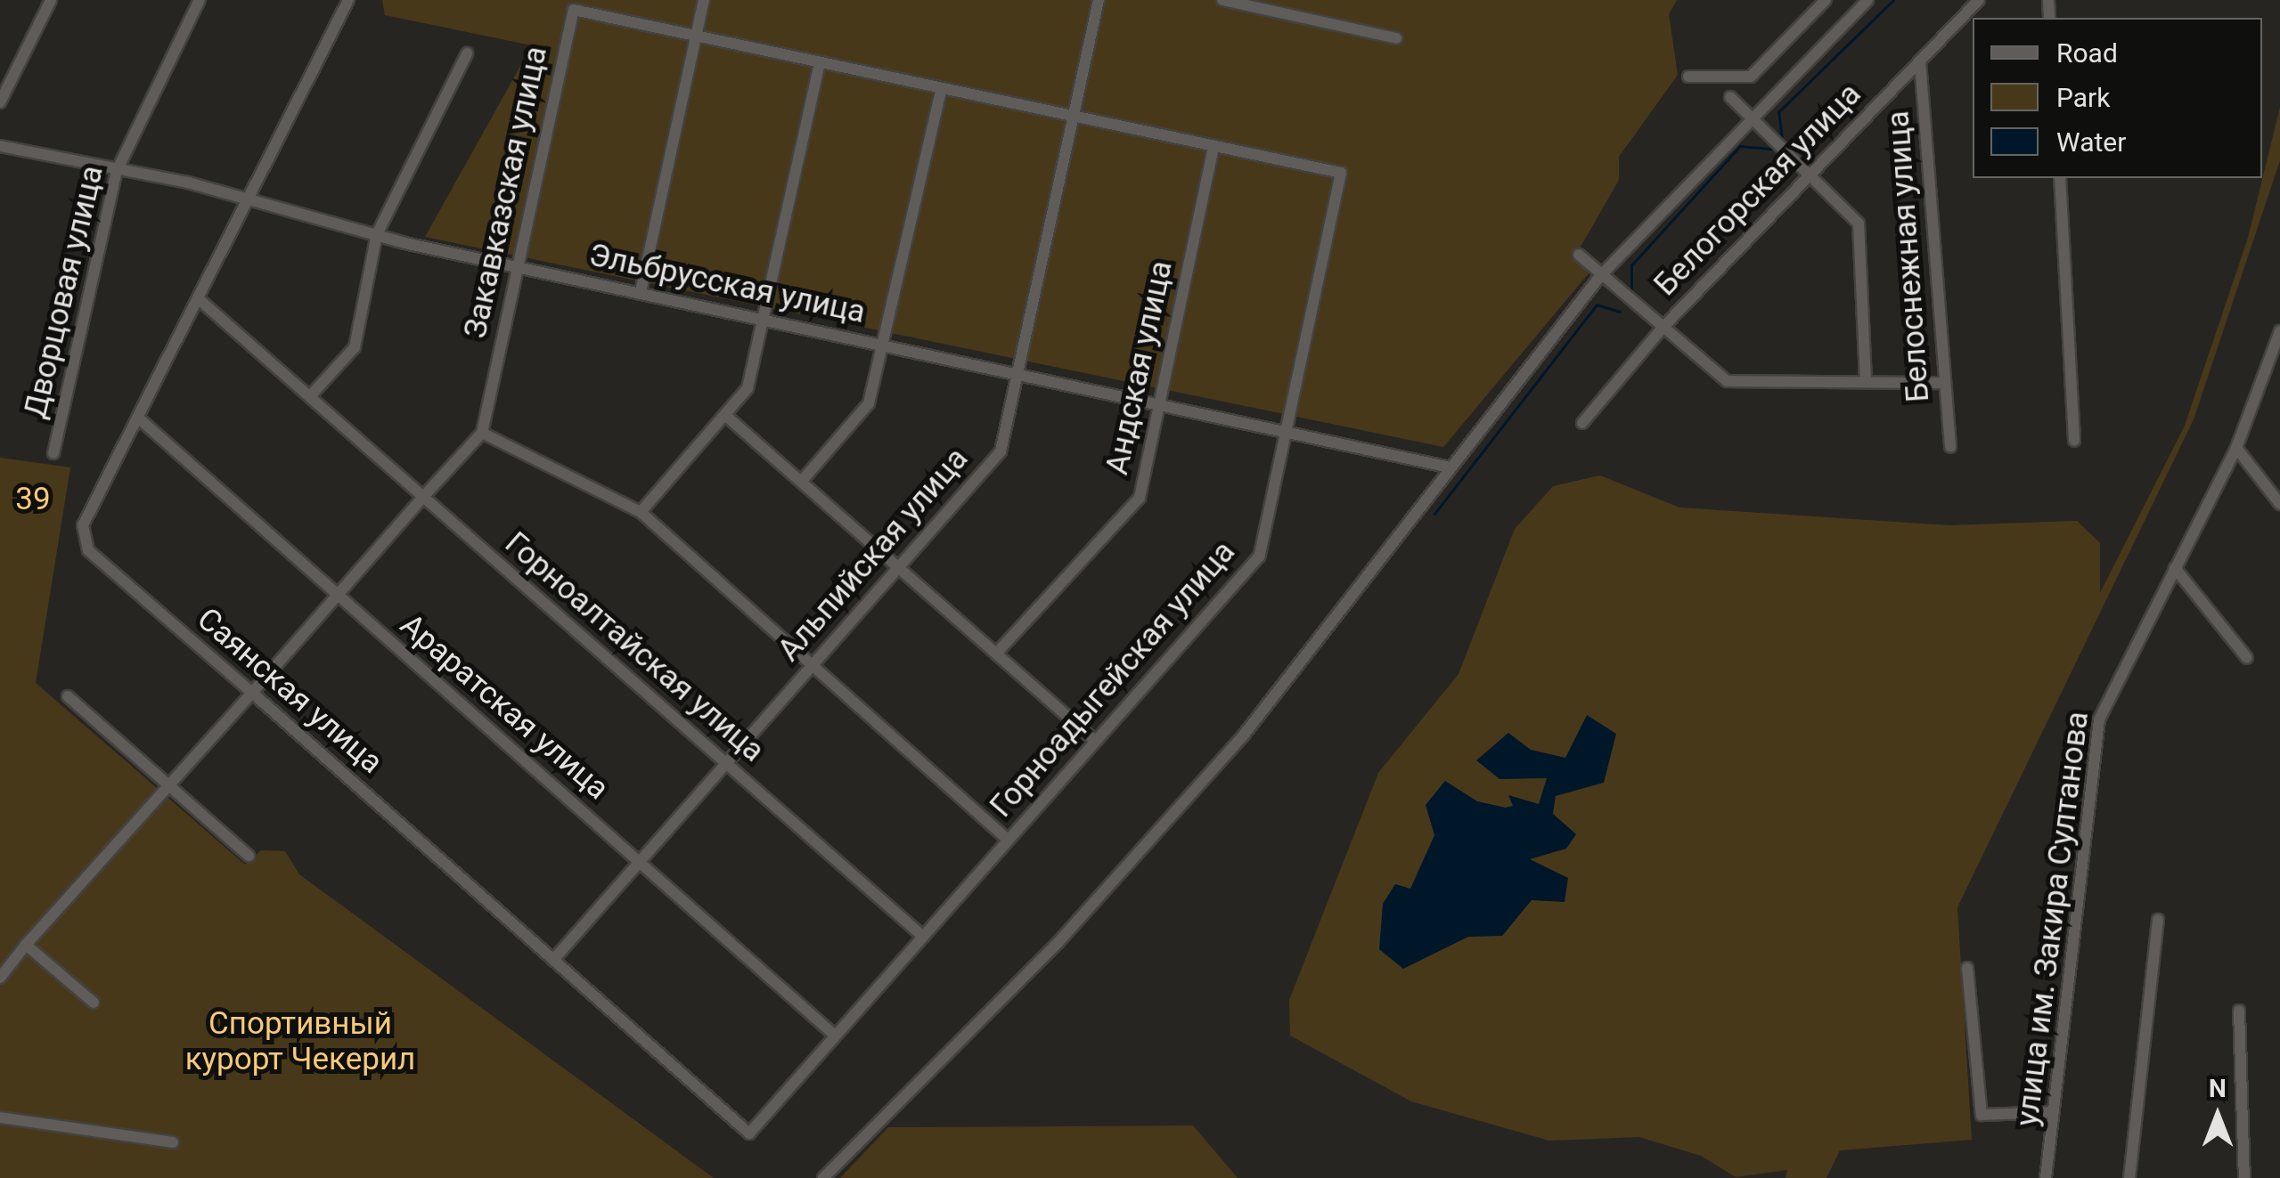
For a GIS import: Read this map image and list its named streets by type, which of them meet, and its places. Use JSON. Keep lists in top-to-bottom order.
{
  "streets": {
    "street": [
      "Белогорская улица",
      "Закавказская улица",
      "Белоснежная улица",
      "Эльбрусская улица",
      "Дворцовая улица",
      "Андская улица",
      "Альпийская улица",
      "Горноалтайская улица",
      "Горноадыгейская улица",
      "Саянская улица",
      "Араратская улица",
      "улица им. Закира Султанова"
    ]
  },
  "crossings": [
    ["Белогорская улица", "Белоснежная улица"],
    ["Закавказская улица", "Эльбрусская улица"],
    ["Закавказская улица", "Андская улица"],
    ["Закавказская улица", "Альпийская улица"],
    ["Закавказская улица", "Горноадыгейская улица"],
    ["Эльбрусская улица", "Дворцовая улица"],
    ["Эльбрусская улица", "Андская улица"],
    ["Эльбрусская улица", "Альпийская улица"],
    ["Эльбрусская улица", "Горноадыгейская улица"],
    ["Эльбрусская улица", "Саянская улица"],
    ["Альпийская улица", "Горноалтайская улица"],
    ["Альпийская улица", "Саянская улица"],
    ["Альпийская улица", "Араратская улица"],
    ["Горноалтайская улица", "Горноадыгейская улица"],
    ["Горноалтайская улица", "Саянская улица"],
    ["Горноадыгейская улица", "Саянская улица"],
    ["Горноадыгейская улица", "Араратская улица"],
    ["Саянская улица", "Араратская улица"]
  ],
  "parks": ["39", "Спортивный курорт Чекерил"],
  "legend": ["Road", "Park", "Water"],
  "north": "top"
}
